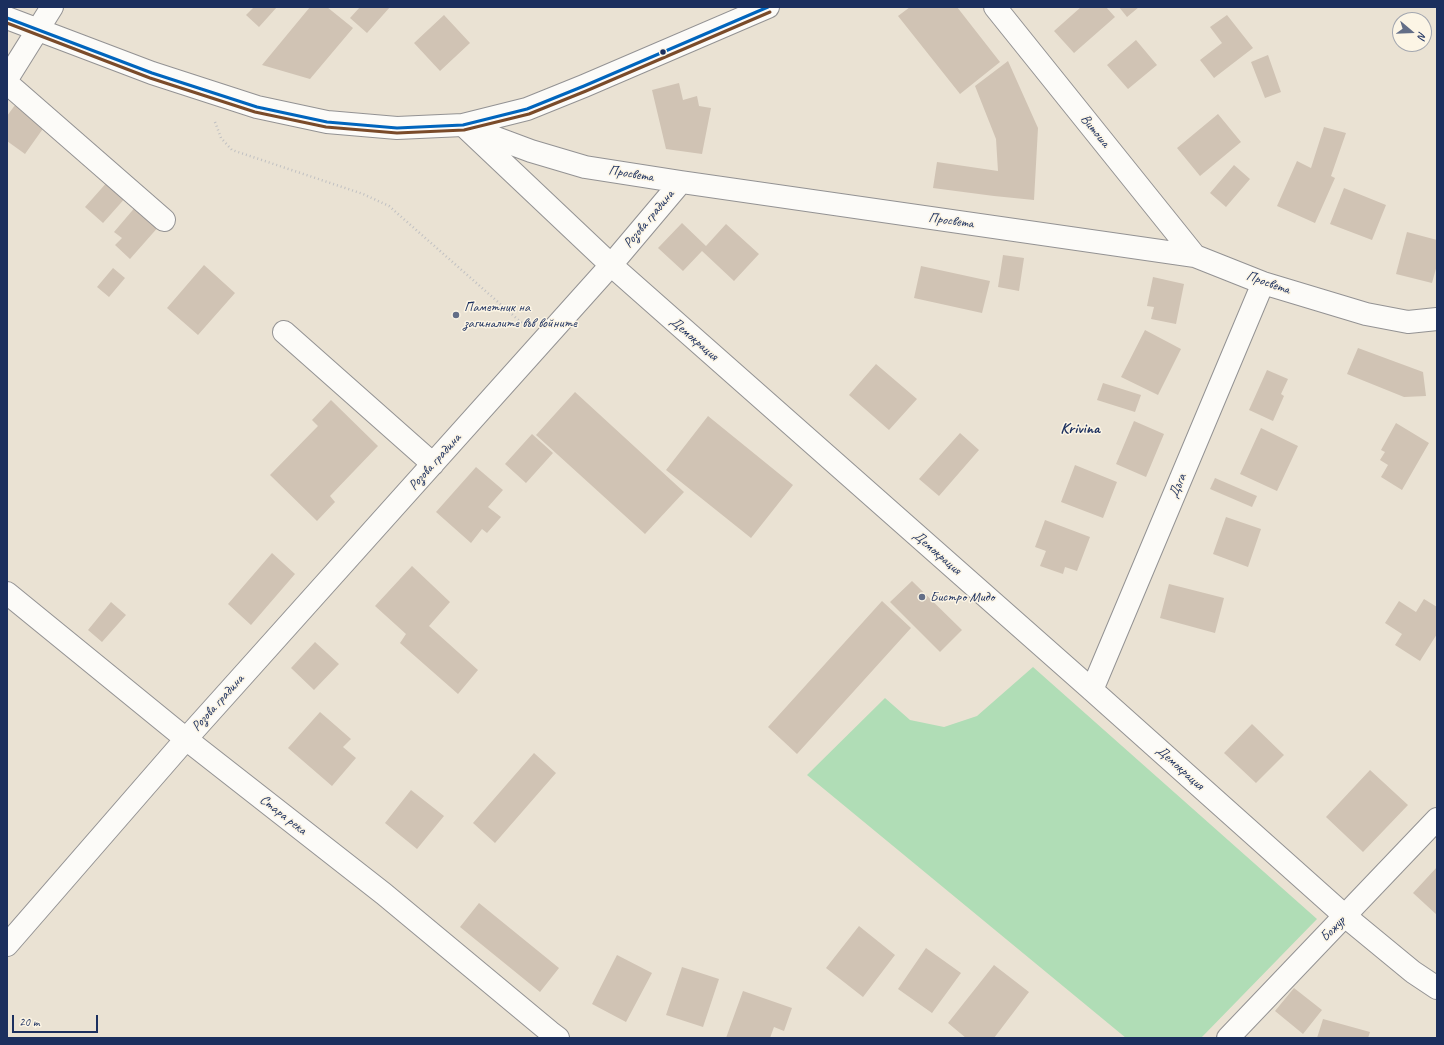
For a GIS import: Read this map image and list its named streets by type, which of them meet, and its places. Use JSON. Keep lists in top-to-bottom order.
{
  "streets": {
    "street": [
      "Витоша",
      "Просвета",
      "Розова градина",
      "Демокрация",
      "Дъга",
      "Стара река",
      "Божур"
    ]
  },
  "crossings": [
    ["Витоша", "Просвета"],
    ["Просвета", "Розова градина"],
    ["Просвета", "Демокрация"],
    ["Просвета", "Дъга"],
    ["Розова градина", "Демокрация"],
    ["Розова градина", "Стара река"],
    ["Демокрация", "Дъга"],
    ["Демокрация", "Божур"]
  ],
  "districts": ["Krivina"],
  "places": ["Паметник на загиналите във войните", "Бистро Мидо"],
  "scale_bar": "20 m",
  "north": "right"
}
